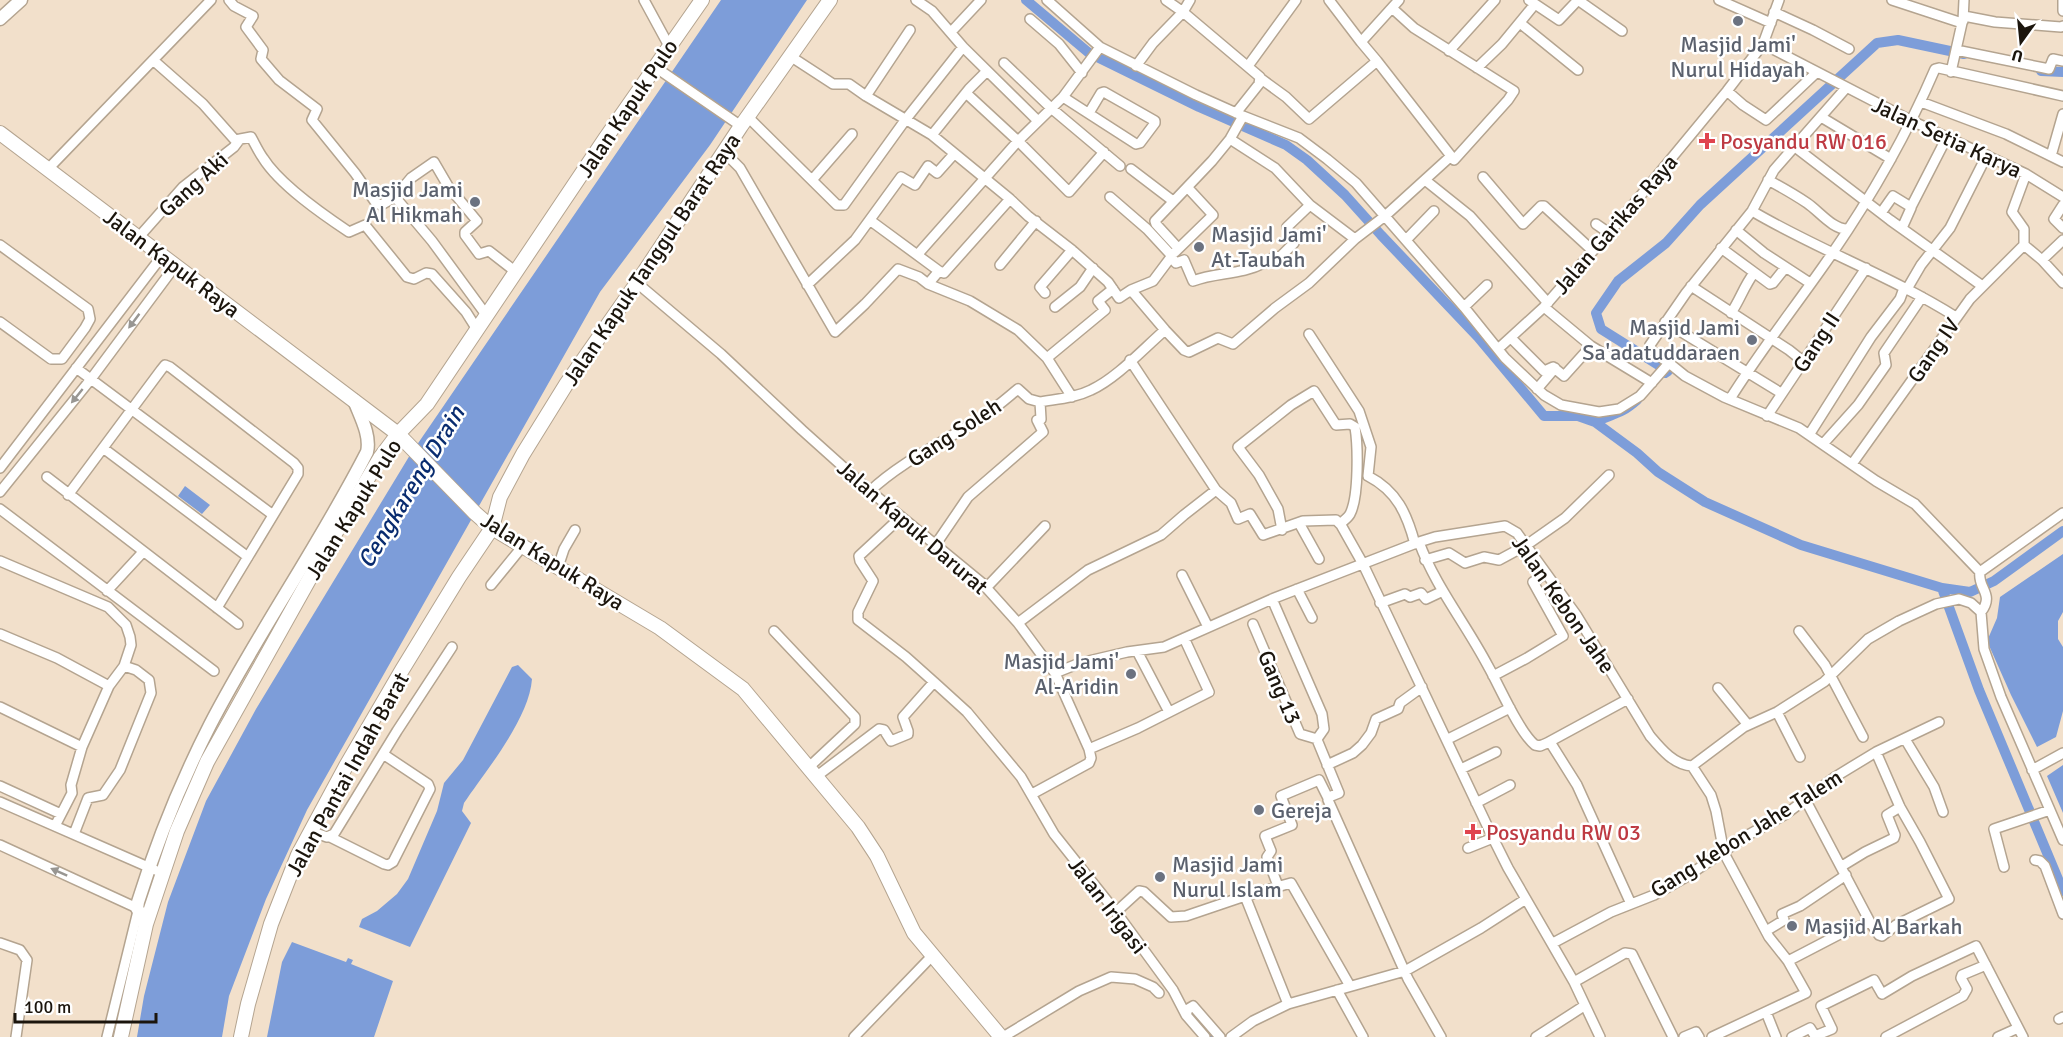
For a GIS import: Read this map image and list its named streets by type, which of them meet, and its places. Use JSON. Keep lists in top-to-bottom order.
{
  "streets": {
    "main road": [
      "Jalan Kapuk Pulo",
      "Jalan Kapuk Tanggul Barat Raya",
      "Jalan Kapuk Raya",
      "Jalan Pantai Indah Barat"
    ],
    "street": [
      "Jalan Setia Karya",
      "Gang Aki",
      "Jalan Garikas Raya",
      "Gang II",
      "Gang IV",
      "Gang Soleh",
      "Jalan Kapuk Darurat",
      "Jalan Kebon Jahe",
      "Gang 13",
      "Gang Kebon Jahe Talem",
      "Jalan Irigasi"
    ]
  },
  "crossings": [
    ["Jalan Kapuk Pulo", "Jalan Kapuk Raya"],
    ["Jalan Setia Karya", "Jalan Garikas Raya"],
    ["Gang Aki", "Jalan Kapuk Raya"],
    ["Jalan Kapuk Tanggul Barat Raya", "Jalan Kapuk Raya"],
    ["Jalan Kapuk Tanggul Barat Raya", "Jalan Kapuk Darurat"],
    ["Jalan Kapuk Tanggul Barat Raya", "Jalan Pantai Indah Barat"],
    ["Jalan Kapuk Raya", "Jalan Pantai Indah Barat"],
    ["Gang Soleh", "Jalan Kapuk Darurat"],
    ["Jalan Kapuk Darurat", "Jalan Kebon Jahe"],
    ["Jalan Kapuk Darurat", "Jalan Irigasi"]
  ],
  "water": ["Cengkareng Drain"],
  "places": {
    "other": [
      "Masjid Jami' Nurul Hidayah",
      "Masjid Jami Al Hikmah",
      "Masjid Jami' At-Taubah",
      "Masjid Jami Sa'adatuddaraen",
      "Masjid Jami' Al-Aridin",
      "Gereja",
      "Masjid Jami Nurul Islam",
      "Masjid Al Barkah"
    ],
    "health": ["Posyandu RW 016", "Posyandu RW 03"]
  },
  "scale_bar": "100 m",
  "north": "bottom"
}
